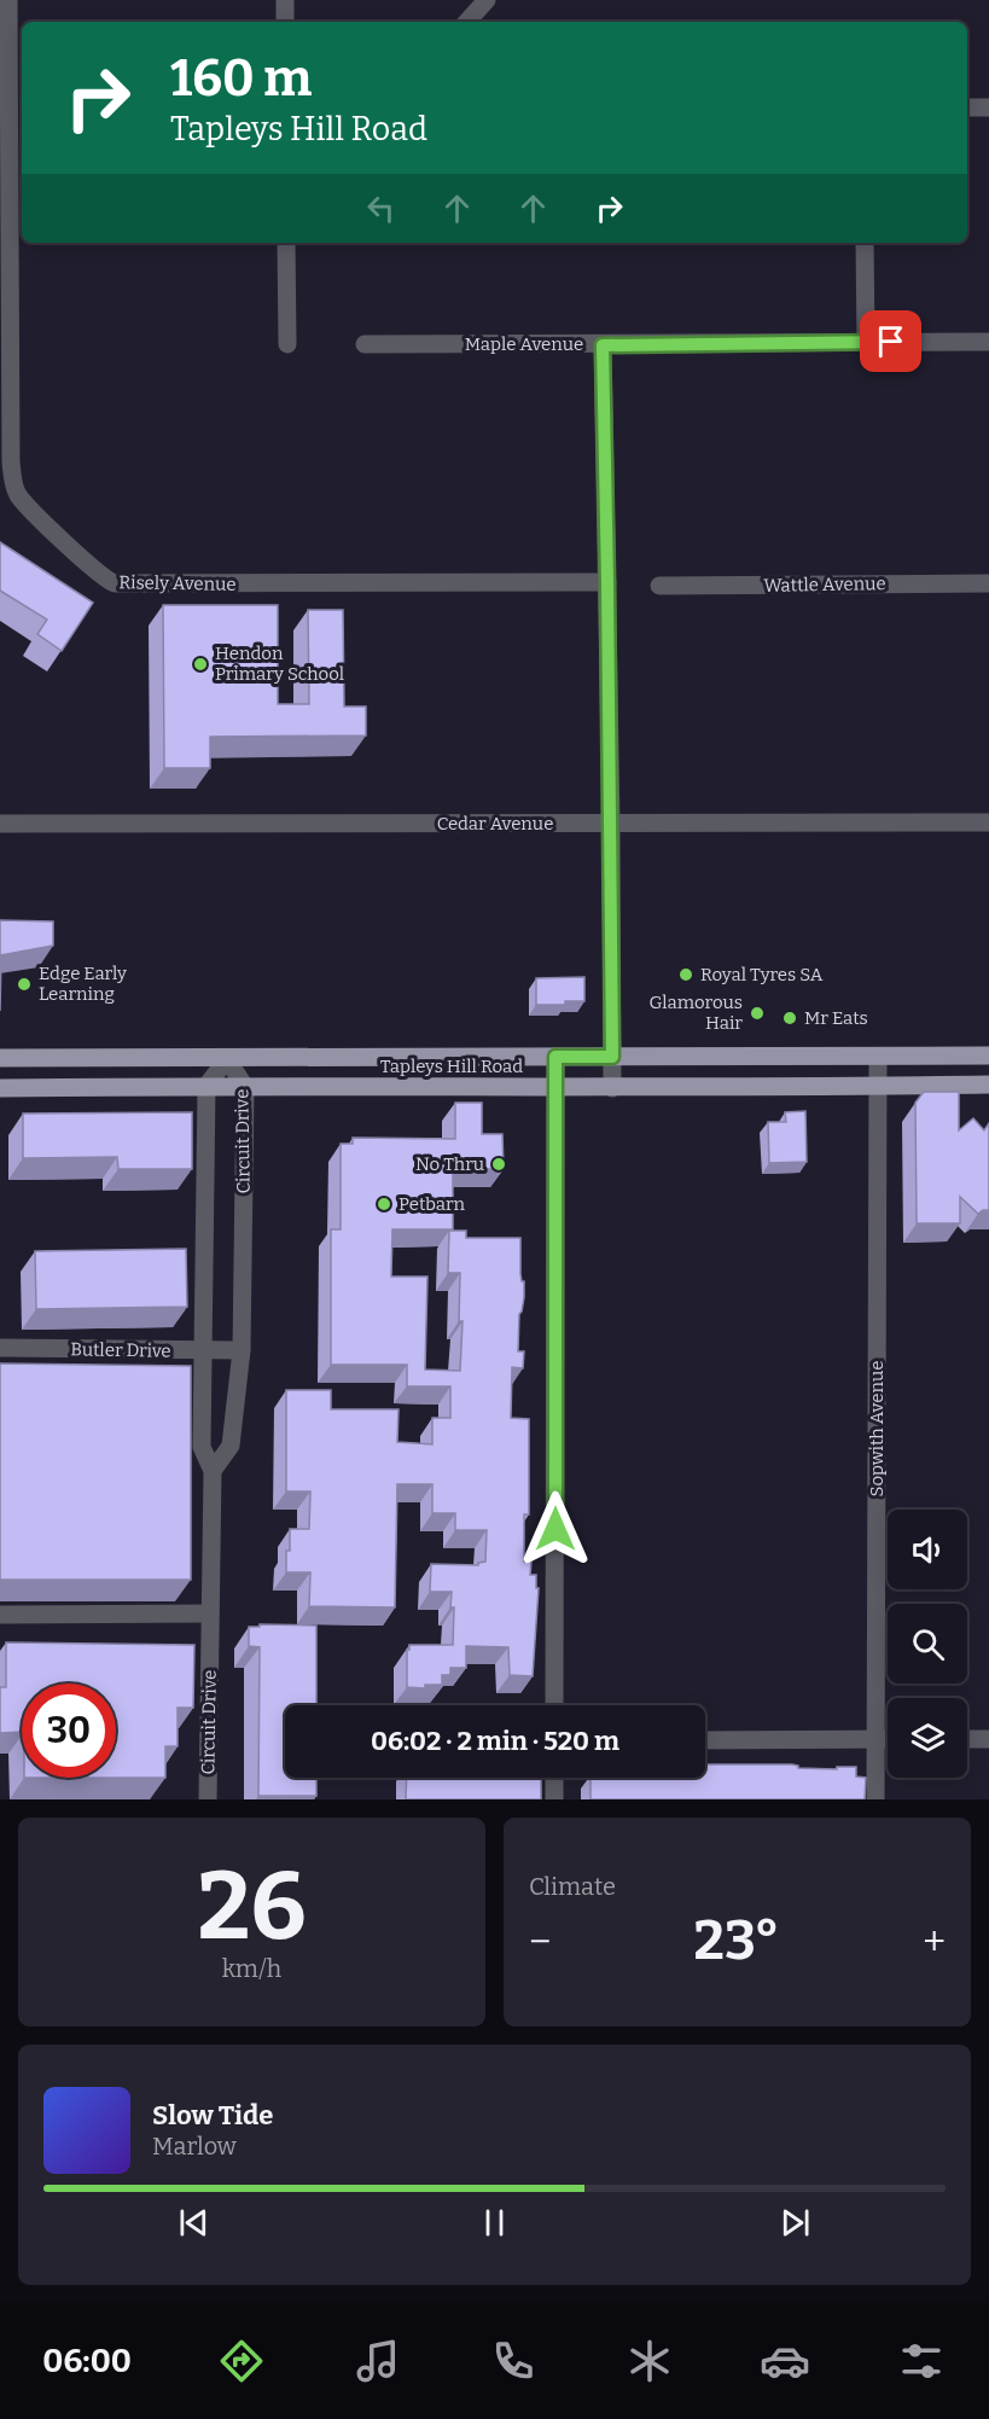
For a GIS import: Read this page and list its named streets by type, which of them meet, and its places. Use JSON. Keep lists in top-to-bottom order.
{
  "streets": {
    "main road": ["Tapleys Hill Road"],
    "street": [
      "Maple Avenue",
      "Risely Avenue",
      "Wattle Avenue",
      "Cedar Avenue",
      "Circuit Drive",
      "Butler Drive",
      "Sopwith Avenue"
    ]
  },
  "crossings": [
    ["Tapleys Hill Road", "Circuit Drive"],
    ["Tapleys Hill Road", "Sopwith Avenue"],
    ["Circuit Drive", "Butler Drive"]
  ],
  "places": [
    "Hendon Primary School",
    "Royal Tyres SA",
    "Edge Early Learning",
    "Glamorous Hair",
    "Mr Eats",
    "No Thru",
    "Petbarn"
  ],
  "page": {
    "turn": ["160 m", "Tapleys Hill Road"],
    "limit": "30",
    "trip": "06:02 · 2 min · 520 m",
    "tile": [
      ["26", "km/h"],
      "Climate"
    ],
    "heat": ["−", "23°", "+"],
    "song": ["Slow Tide", "Marlow"],
    "tabs": "06:00"
  }
}
